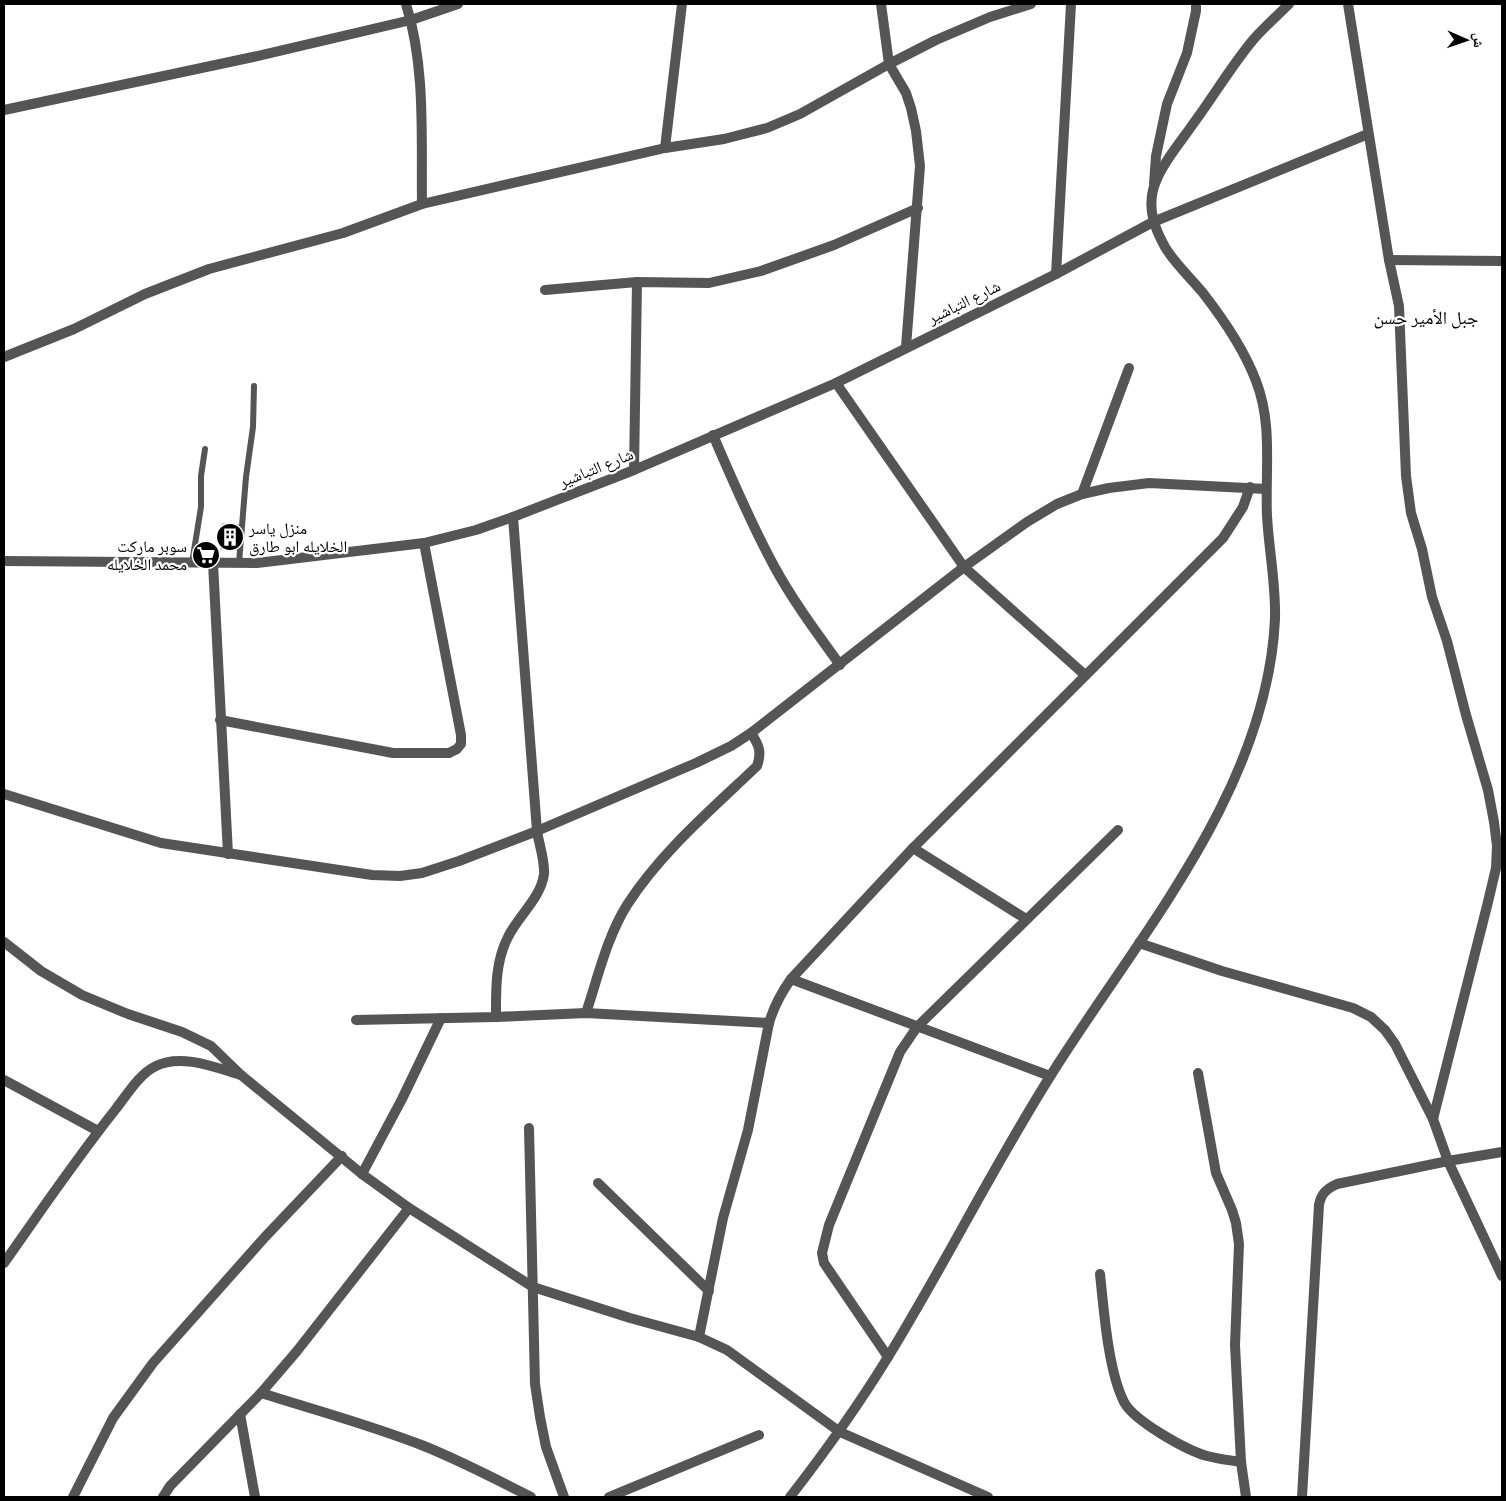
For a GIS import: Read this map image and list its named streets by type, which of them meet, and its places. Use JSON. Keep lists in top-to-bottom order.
{
  "streets": {
    "street": ["شارع التباشير"]
  },
  "districts": ["جبل الأمير حسن"],
  "places": {
    "building": ["منزل ياسر الخلايله ابو طارق"],
    "supermarket": ["سوبر ماركت محمد الخلايله"]
  },
  "north": "right"
}
